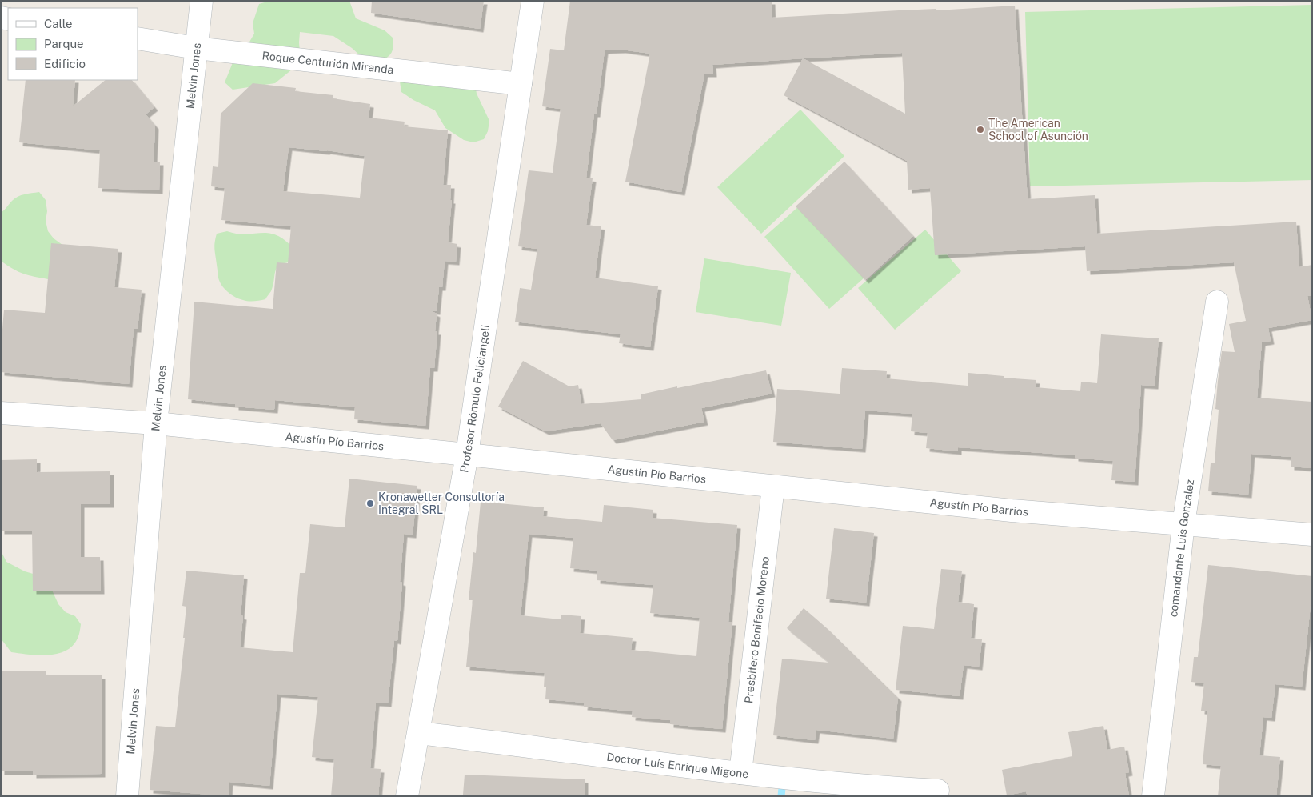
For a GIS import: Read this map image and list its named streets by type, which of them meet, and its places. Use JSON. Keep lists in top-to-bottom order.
{
  "streets": {
    "street": [
      "Roque Centurión Miranda",
      "Melvin Jones",
      "Profesor Rómulo Feliciangeli",
      "Agustín Pío Barrios",
      "comandante Luis Gonzalez",
      "Presbítero Bonifacio Moreno",
      "Doctor Luís Enrique Migone"
    ]
  },
  "crossings": [
    ["Roque Centurión Miranda", "Melvin Jones"],
    ["Roque Centurión Miranda", "Profesor Rómulo Feliciangeli"],
    ["Melvin Jones", "Agustín Pío Barrios"],
    ["Profesor Rómulo Feliciangeli", "Agustín Pío Barrios"],
    ["Profesor Rómulo Feliciangeli", "Doctor Luís Enrique Migone"],
    ["Agustín Pío Barrios", "comandante Luis Gonzalez"],
    ["Agustín Pío Barrios", "Presbítero Bonifacio Moreno"],
    ["Presbítero Bonifacio Moreno", "Doctor Luís Enrique Migone"]
  ],
  "places": ["The American School of Asunción", "Kronawetter Consultoría Integral SRL"],
  "legend": ["Calle", "Parque", "Edificio"]
}
